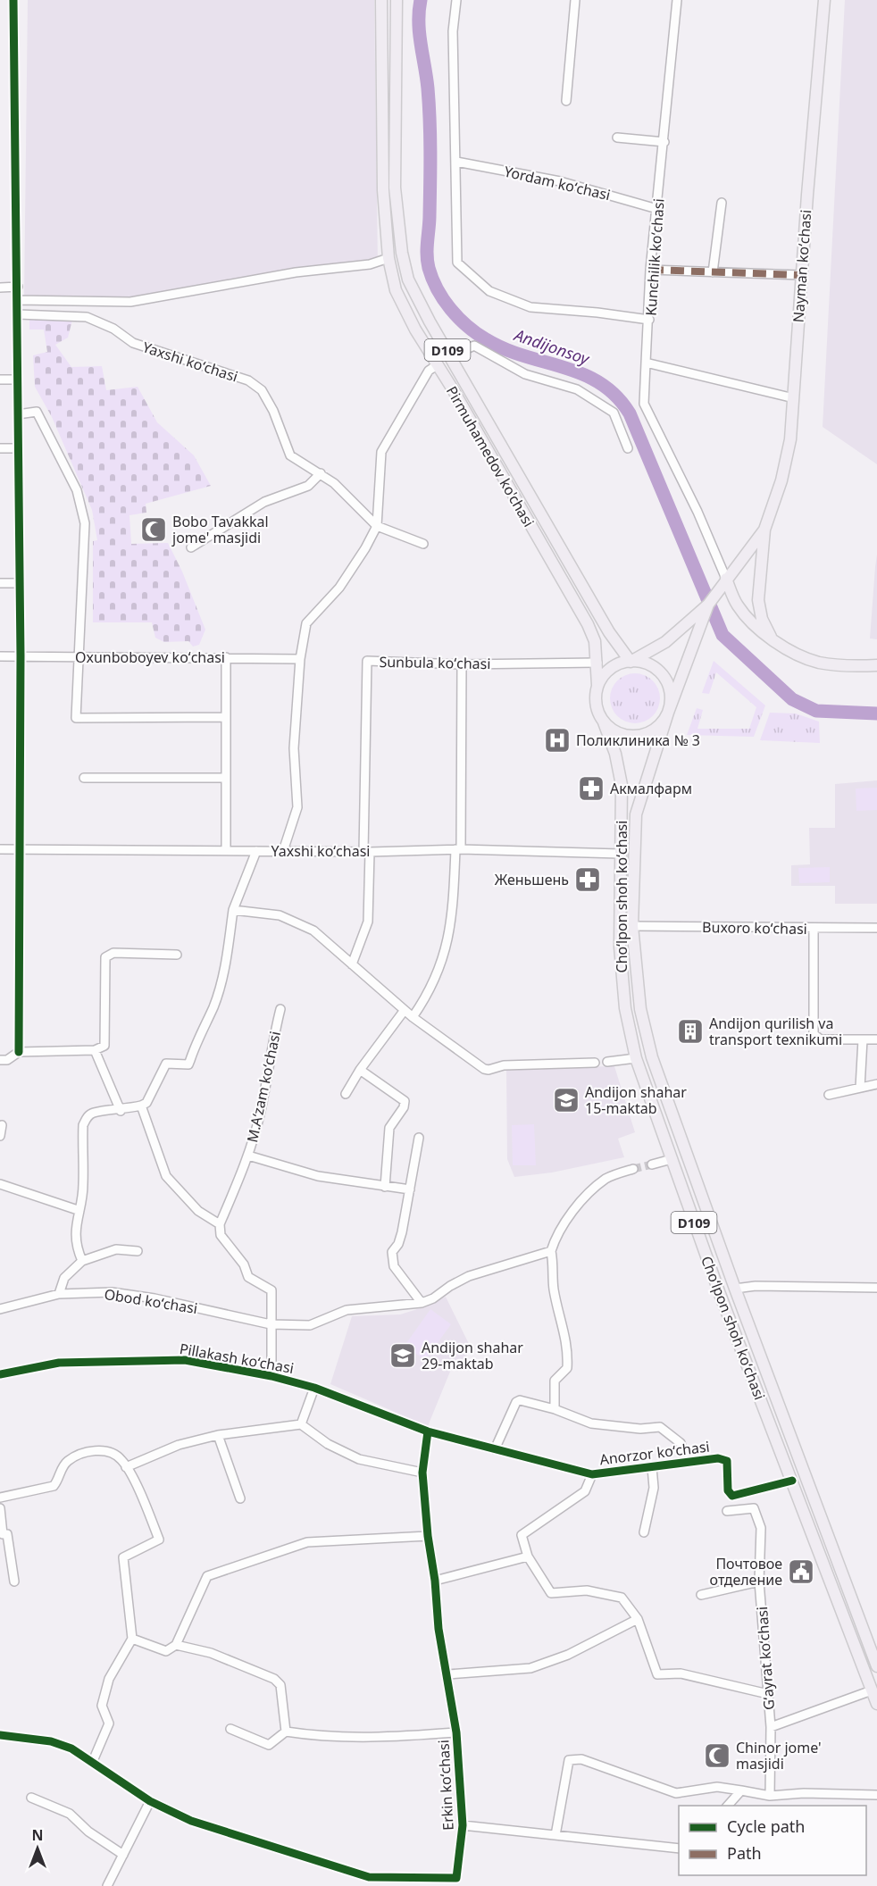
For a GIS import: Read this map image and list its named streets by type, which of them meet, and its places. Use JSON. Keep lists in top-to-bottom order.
{
  "streets": {
    "main road": [
      "Nayman koʻchasi",
      "D109",
      "Pirmuhamedov ko'chasi",
      "Choʻlpon shoh koʻchasi"
    ],
    "street": [
      "Yordam koʻchasi",
      "Kunchilik koʻchasi",
      "Yaxshi koʻchasi",
      "Oxunboboyev koʻchasi",
      "Sunbula koʻchasi",
      "Buxoro koʻchasi",
      "M.Aʻzam koʻchasi",
      "Obod koʻchasi",
      "Pillakash koʻchasi",
      "Anorzor koʻchasi",
      "Gʻayrat koʻchasi",
      "Erkin koʻchasi"
    ]
  },
  "crossings": [
    ["Yordam koʻchasi", "Kunchilik koʻchasi"],
    ["D109", "Pirmuhamedov ko'chasi"],
    ["D109", "Choʻlpon shoh koʻchasi"],
    ["Yaxshi koʻchasi", "Sunbula koʻchasi"],
    ["Yaxshi koʻchasi", "Choʻlpon shoh koʻchasi"],
    ["Pirmuhamedov ko'chasi", "Sunbula koʻchasi"],
    ["Pirmuhamedov ko'chasi", "Choʻlpon shoh koʻchasi"],
    ["Choʻlpon shoh koʻchasi", "Buxoro koʻchasi"],
    ["Choʻlpon shoh koʻchasi", "Anorzor koʻchasi"],
    ["Pillakash koʻchasi", "Anorzor koʻchasi"],
    ["Pillakash koʻchasi", "Erkin koʻchasi"],
    ["Anorzor koʻchasi", "Erkin koʻchasi"]
  ],
  "water": ["Andijonsoy"],
  "places": {
    "mosque": ["Bobo Tavakkal jome' masjidi", "Chinor jome' masjidi"],
    "hospital": ["Поликлиника № 3"],
    "pharmacy": ["Акмалфарм", "Женьшень"],
    "building": ["Andijon qurilish va transport texnikumi"],
    "school or university": ["Andijon shahar 15-maktab", "Andijon shahar 29-maktab"],
    "public building": ["Почтовое отделение"]
  },
  "legend": ["Cycle path", "Path"],
  "north": "top"
}
